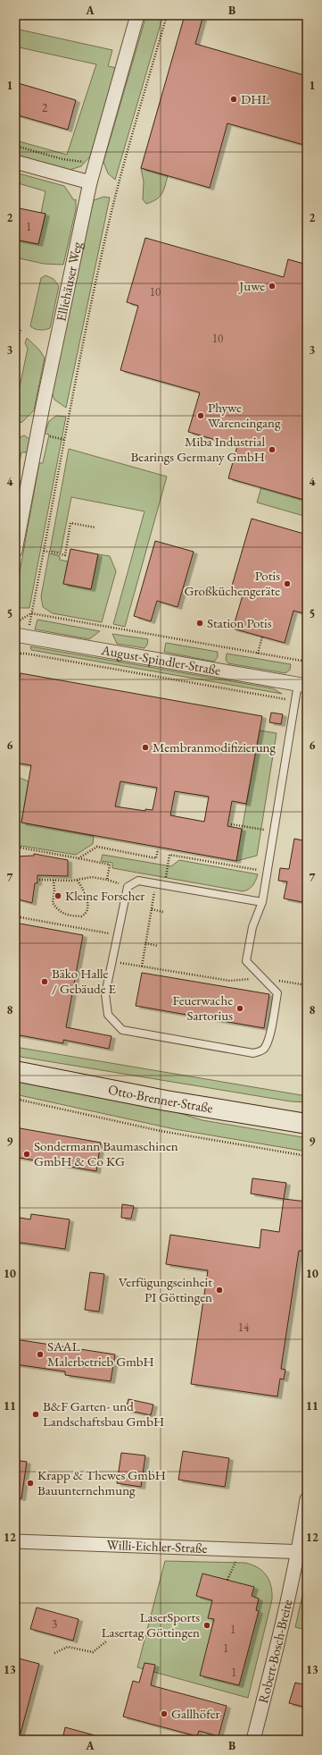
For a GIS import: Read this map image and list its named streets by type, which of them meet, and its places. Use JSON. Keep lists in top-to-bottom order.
{
  "streets": {
    "main road": ["Otto-Brenner-Straße"],
    "street": [
      "Elliehäuser Weg",
      "August-Spindler-Straße",
      "Willi-Eichler-Straße",
      "Robert-Bosch-Breite"
    ]
  },
  "crossings": [
    ["Willi-Eichler-Straße", "Robert-Bosch-Breite"]
  ],
  "places": [
    "DHL",
    "Juwe",
    "Phywe Wareneingang",
    "Miba Industrial Bearings Germany GmbH",
    "Potis Großküchengeräte",
    "Station Potis",
    "Membranmodifizierung",
    "Kleine Forscher",
    "Bäko Halle / Gebäude E",
    "Feuerwache Sartorius",
    "Sondermann Baumaschinen GmbH & Co KG",
    "Verfügungseinheit PI Göttingen",
    "SAAL Malerbetrieb GmbH",
    "B&F Garten- und Landschaftsbau GmbH",
    "Krapp & Thewes GmbH Bauunternehmung",
    "LaserSports Lasertag Göttingen",
    "Gallhöfer"
  ],
  "house_numbers": [
    "2",
    "1",
    "10",
    "10",
    "14",
    "3",
    "1",
    "1",
    "1"
  ],
  "grid": {
    "columns": ["A", "B"],
    "rows": [
      "1",
      "2",
      "3",
      "4",
      "5",
      "6",
      "7",
      "8",
      "9",
      "10",
      "11",
      "12",
      "13"
    ]
  }
}
